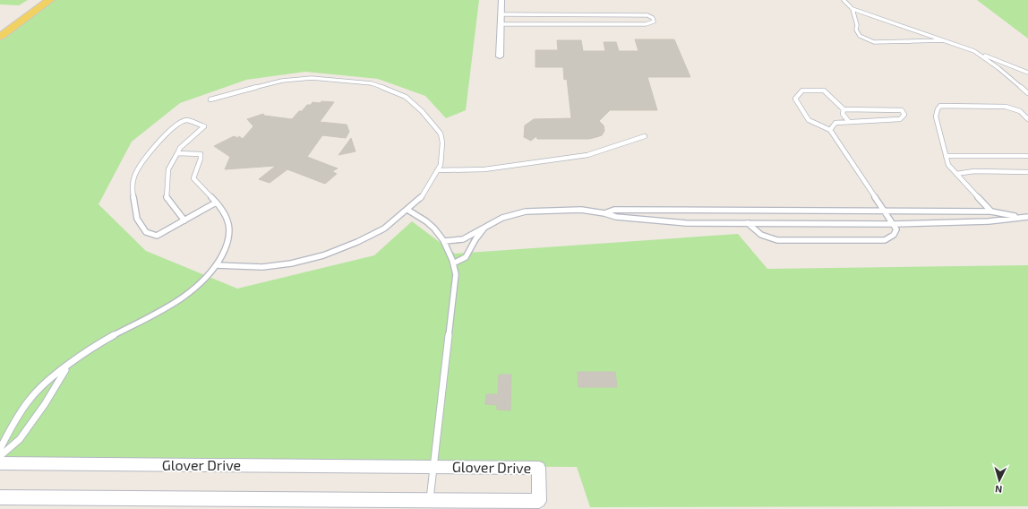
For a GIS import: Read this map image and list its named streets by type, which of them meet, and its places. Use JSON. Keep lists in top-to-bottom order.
{
  "streets": {
    "street": ["Glover Drive"]
  },
  "north": "bottom"
}
